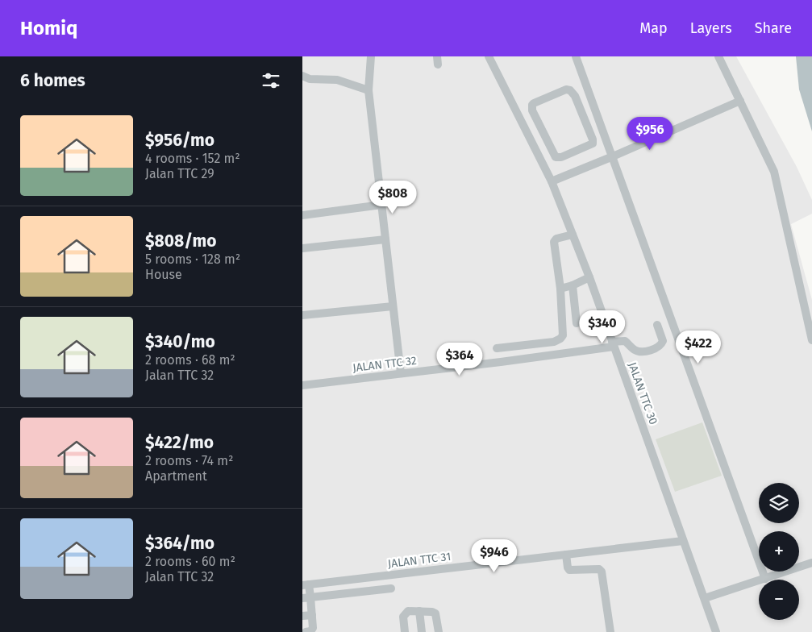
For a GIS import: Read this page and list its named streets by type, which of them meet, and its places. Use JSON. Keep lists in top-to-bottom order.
{
  "streets": {
    "street": ["JALAN TTC 32", "JALAN TTC 30", "JALAN TTC 31"]
  },
  "crossings": [
    ["JALAN TTC 32", "JALAN TTC 30"],
    ["JALAN TTC 30", "JALAN TTC 31"]
  ],
  "page": {
    "header": "Homiq",
    "nav": ["Map", "Layers", "Share"],
    "heading": "6 homes",
    "list": [
      {
        "name": "$956/mo",
        "note": "4 rooms · 152 m² · Jalan TTC 29"
      },
      {
        "name": "$808/mo",
        "note": "5 rooms · 128 m² · House"
      },
      {
        "name": "$340/mo",
        "note": "2 rooms · 68 m² · Jalan TTC 32"
      },
      {
        "name": "$422/mo",
        "note": "2 rooms · 74 m² · Apartment"
      },
      {
        "name": "$364/mo",
        "note": "2 rooms · 60 m² · Jalan TTC 32"
      }
    ],
    "price": [
      "$956",
      "$808",
      "$340",
      "$422",
      "$364",
      "$946"
    ],
    "map_buttons": ["+", "−"]
  }
}
